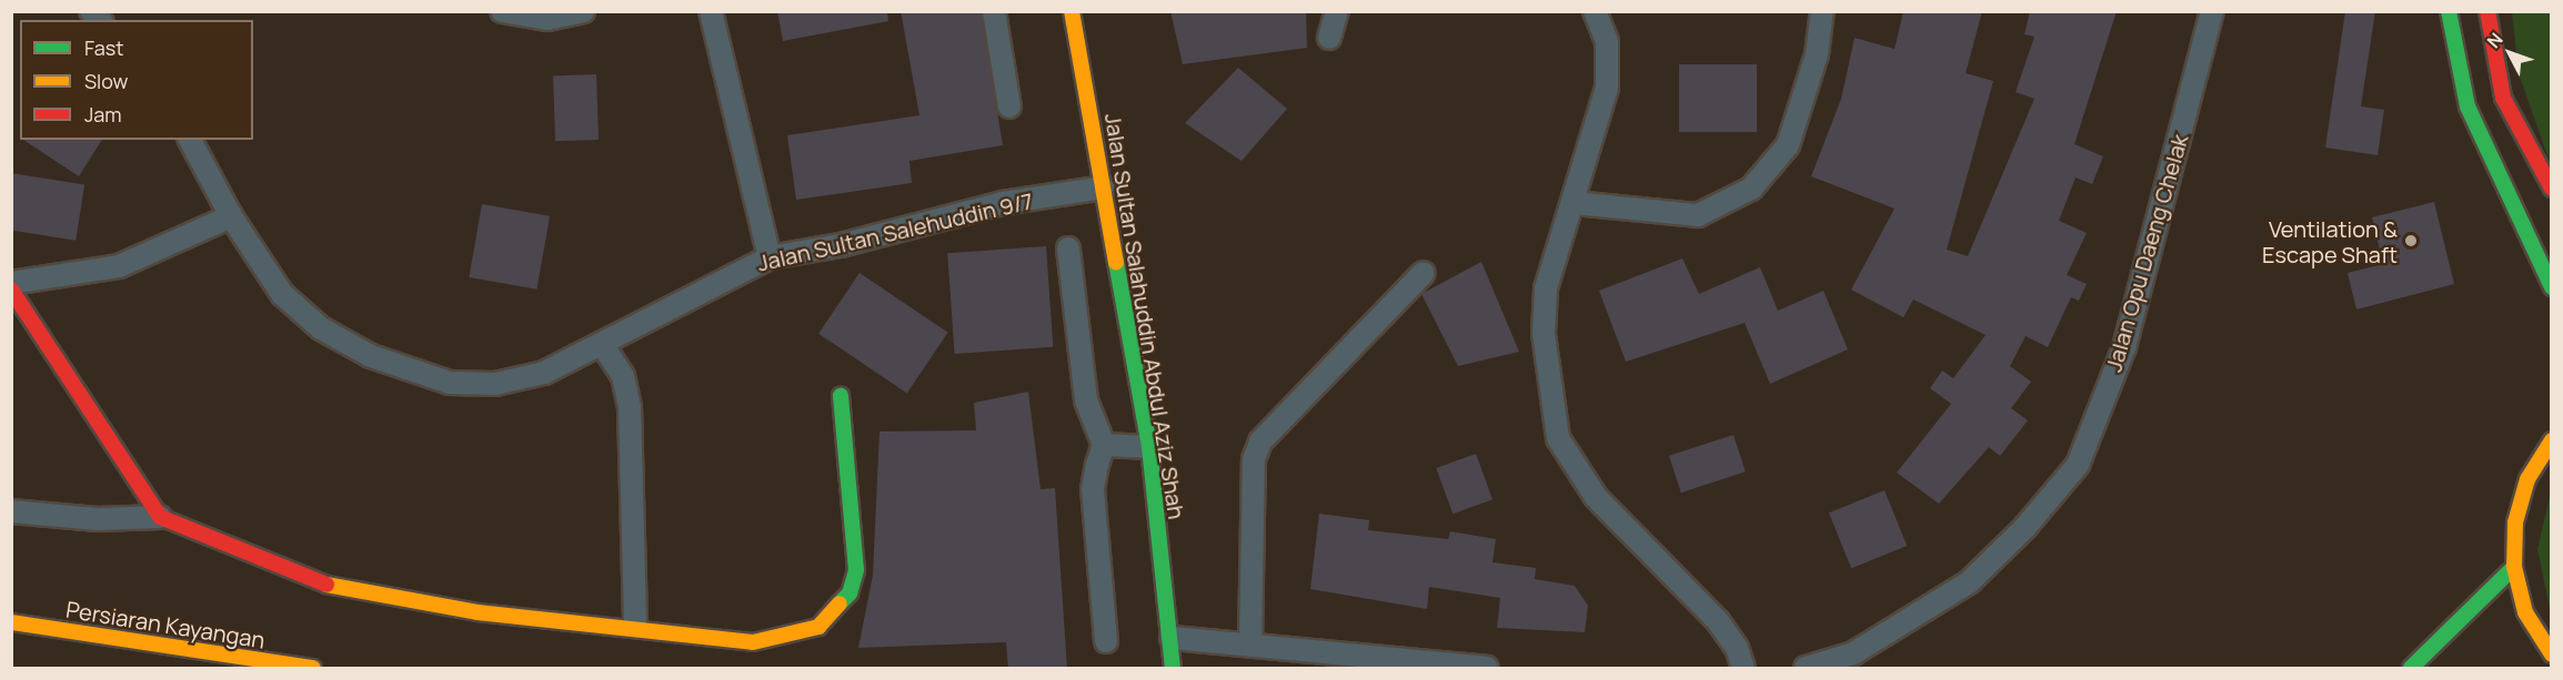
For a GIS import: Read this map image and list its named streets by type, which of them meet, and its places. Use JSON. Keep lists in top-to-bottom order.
{
  "streets": {
    "street": [
      "Jalan Sultan Salehuddin 9/7",
      "Jalan Opu Daeng Chelak",
      "Jalan Sultan Salahuddin Abdul Aziz Shah",
      "Persiaran Kayangan"
    ]
  },
  "crossings": [
    ["Jalan Sultan Salehuddin 9/7", "Jalan Sultan Salahuddin Abdul Aziz Shah"]
  ],
  "places": ["Ventilation & Escape Shaft"],
  "legend": ["Fast", "Slow", "Jam"],
  "north": "top left"
}
